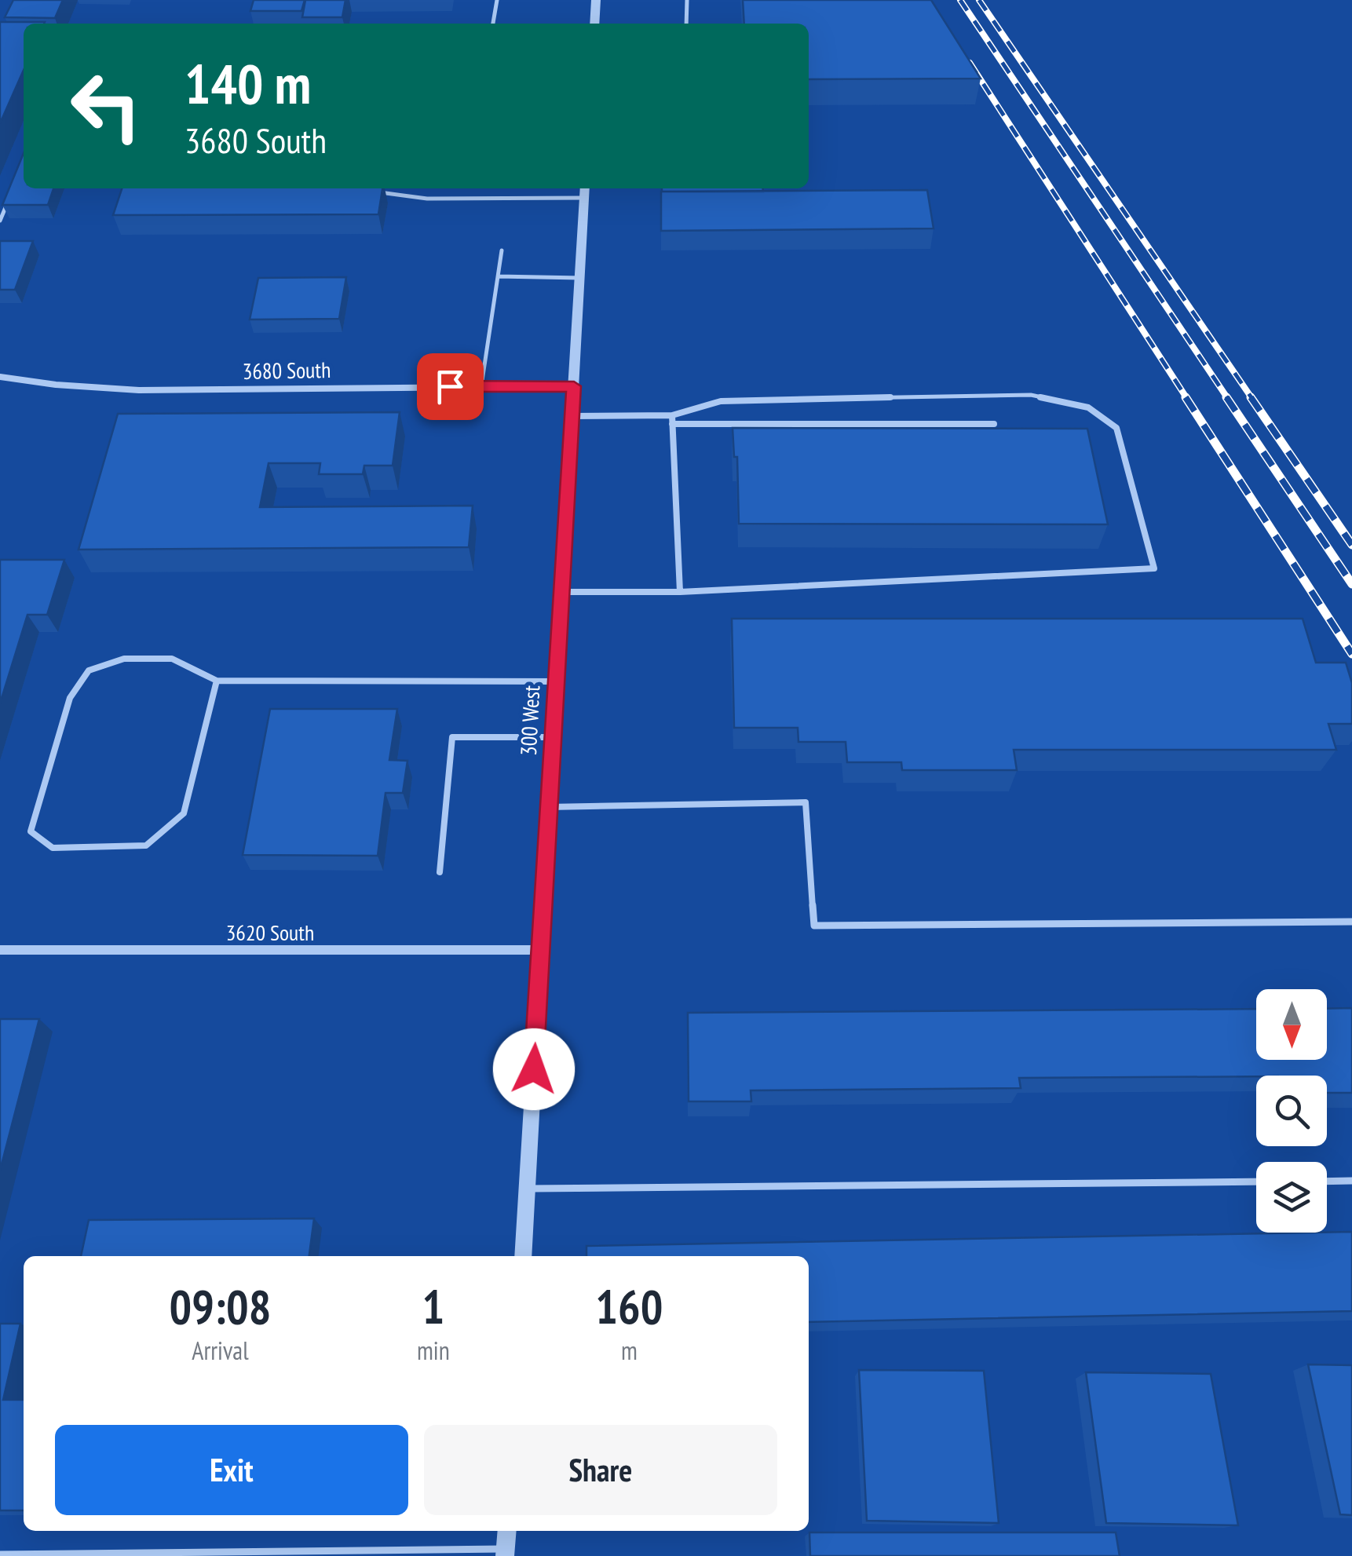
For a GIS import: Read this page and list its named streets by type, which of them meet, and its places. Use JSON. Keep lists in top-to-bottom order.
{
  "streets": {
    "street": ["3680 South", "300 West", "3620 South"]
  },
  "crossings": [
    ["3680 South", "300 West"],
    ["300 West", "3620 South"]
  ],
  "north": "bottom",
  "page": {
    "turn": ["140 m", "3680 South"],
    "eta": [
      "09:08",
      "Arrival",
      "1",
      "min",
      "160",
      "m"
    ],
    "buttons": ["Exit", "Share"]
  }
}
